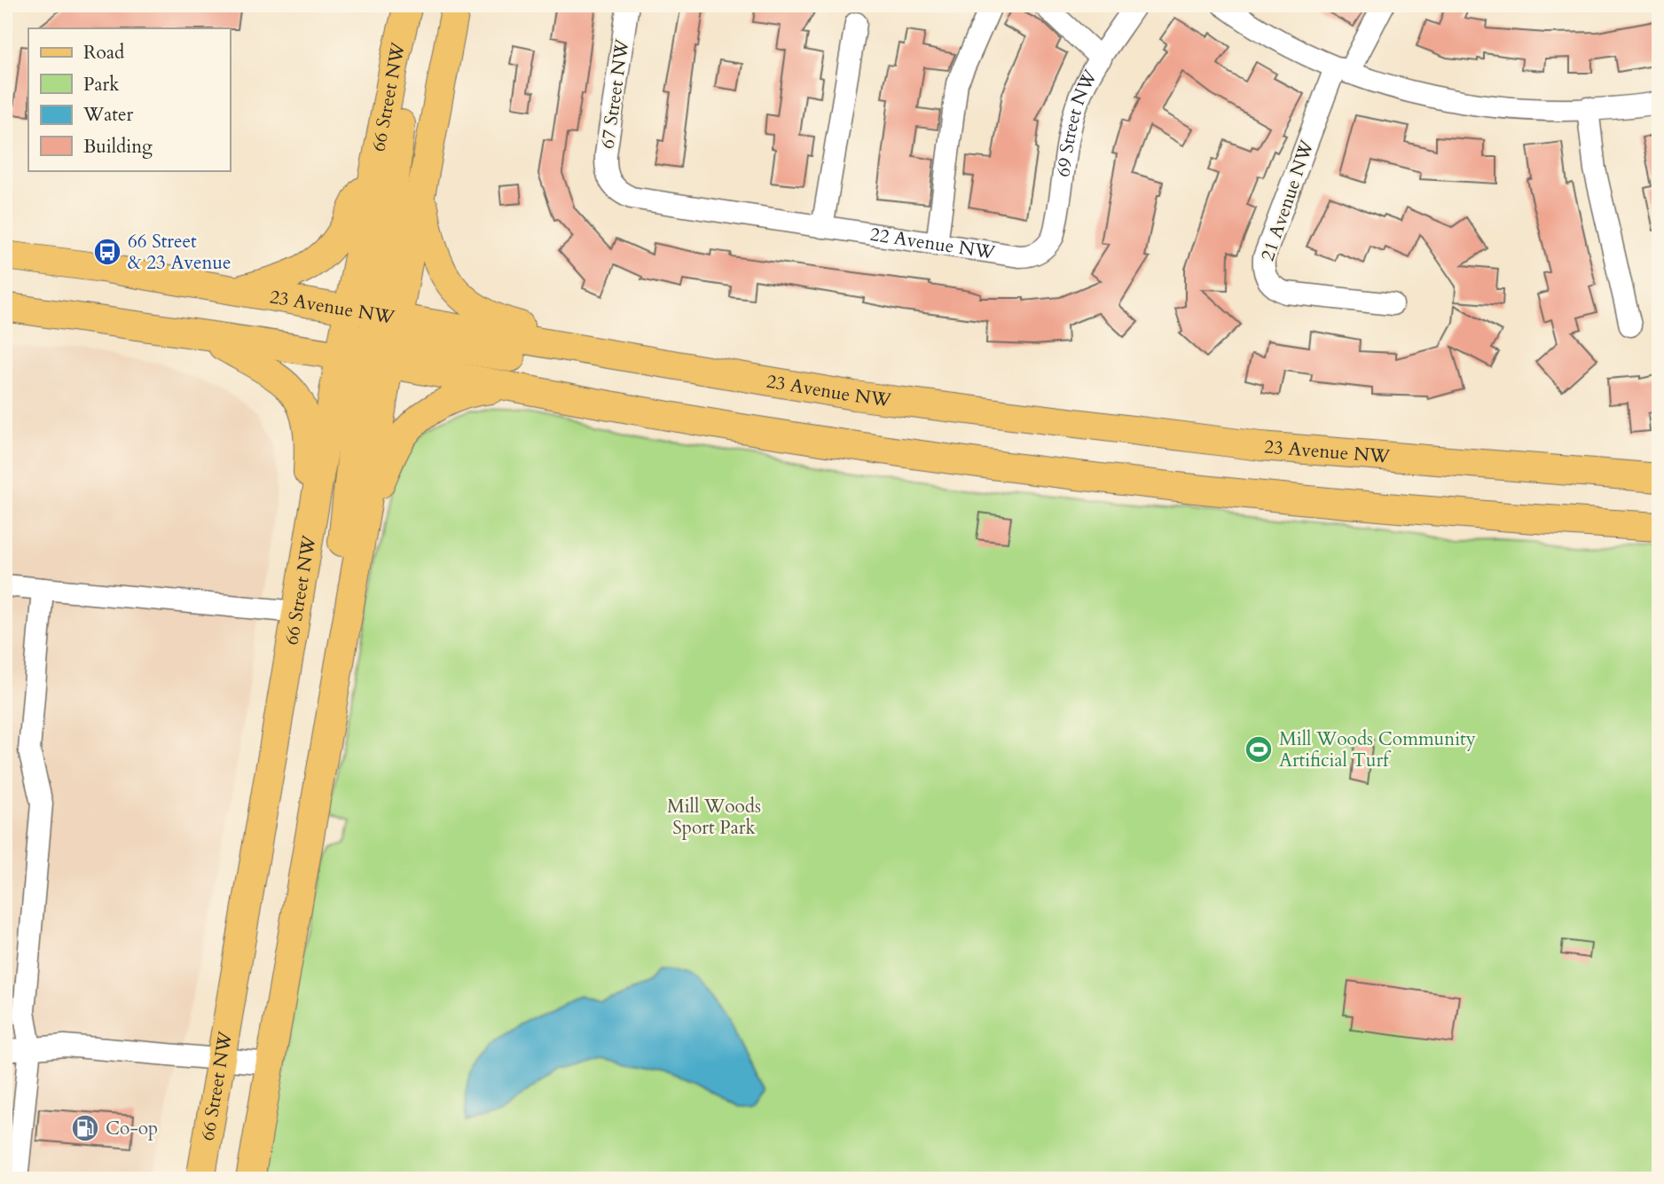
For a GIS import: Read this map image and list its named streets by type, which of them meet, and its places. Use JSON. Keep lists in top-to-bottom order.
{
  "streets": {
    "main road": ["66 Street NW", "23 Avenue NW"],
    "street": [
      "67 Street NW",
      "69 Street NW",
      "21 Avenue NW",
      "22 Avenue NW"
    ]
  },
  "crossings": [
    ["67 Street NW", "22 Avenue NW"],
    ["66 Street NW", "23 Avenue NW"],
    ["69 Street NW", "22 Avenue NW"]
  ],
  "parks": ["Mill Woods Sport Park"],
  "places": {
    "bus stop": ["66 Street & 23 Avenue"],
    "sports": ["Mill Woods Community Artificial Turf"],
    "fuel station": ["Co-op"]
  },
  "legend": [
    "Road",
    "Park",
    "Water",
    "Building"
  ]
}
